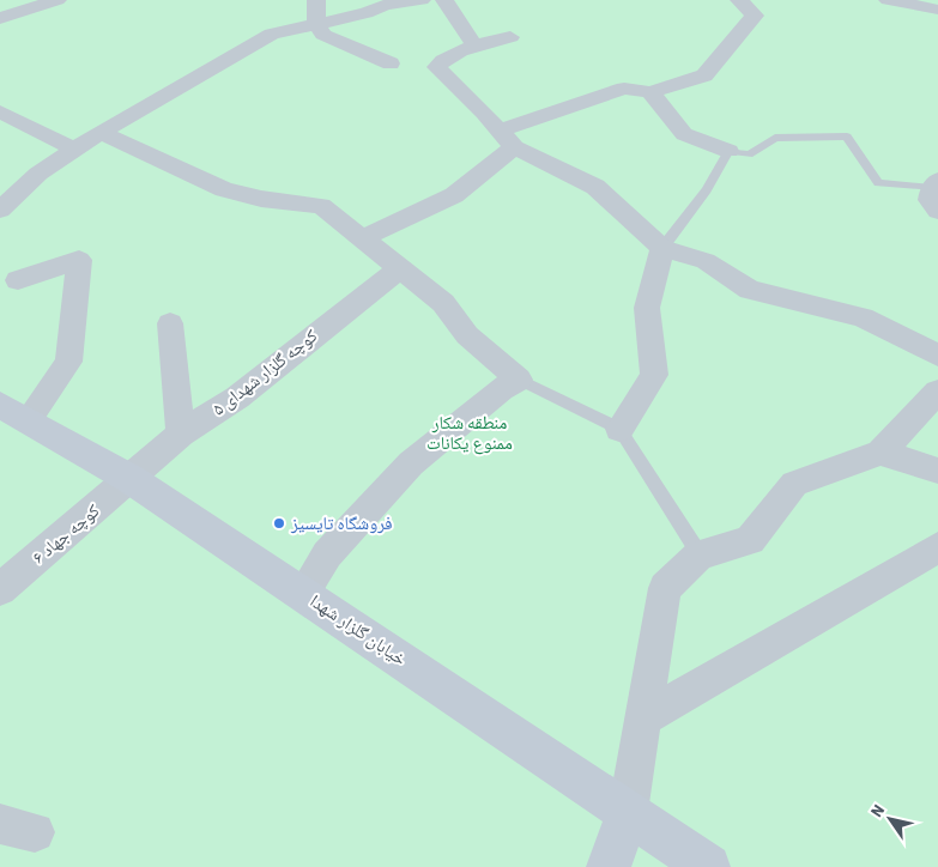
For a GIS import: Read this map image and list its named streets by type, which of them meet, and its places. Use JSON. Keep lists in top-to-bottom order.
{
  "streets": {
    "main road": ["خیابان گلزار شهدا"],
    "street": ["کوچه گلزار شهدای ۵", "کوچه جهاد ۶"]
  },
  "crossings": [
    ["کوچه گلزار شهدای ۵", "کوچه جهاد ۶"],
    ["کوچه گلزار شهدای ۵", "خیابان گلزار شهدا"],
    ["کوچه جهاد ۶", "خیابان گلزار شهدا"]
  ],
  "parks": ["منطقه شکار ممنوع یکانات"],
  "places": ["فروشگاه تایسیز"],
  "north": "top left"
}
